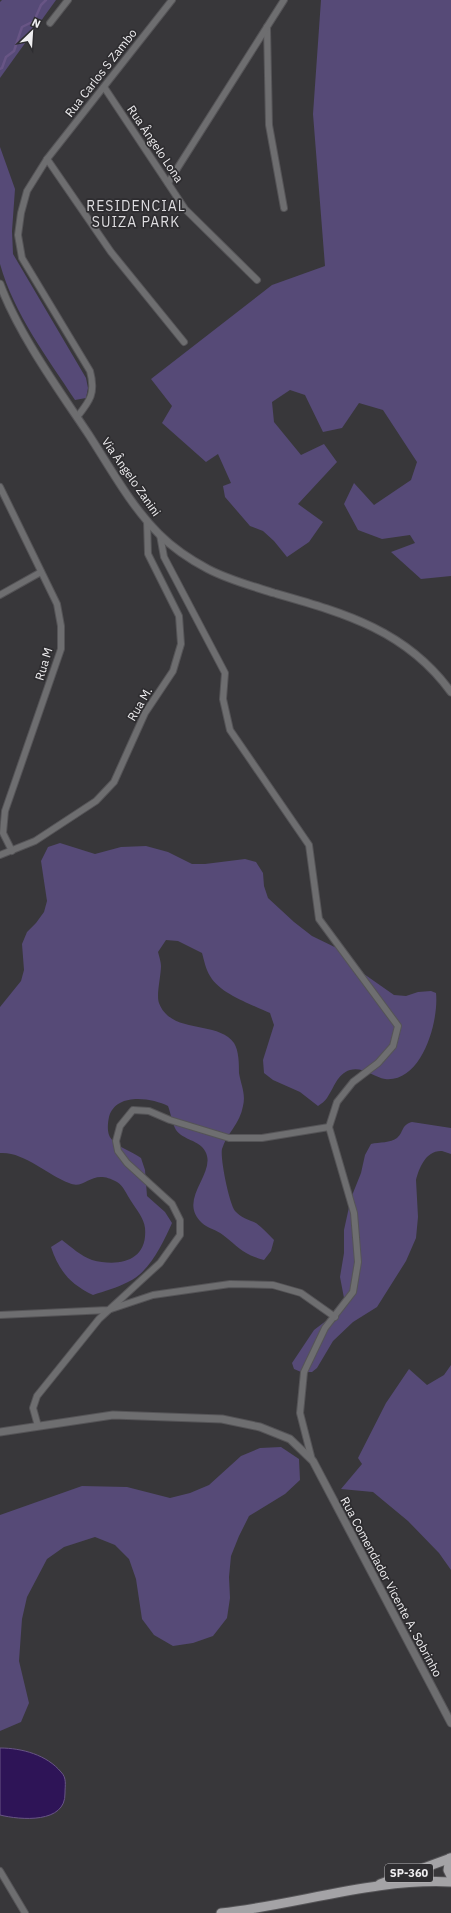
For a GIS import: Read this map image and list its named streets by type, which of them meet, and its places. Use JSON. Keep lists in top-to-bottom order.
{
  "streets": {
    "main road": ["SP-360"],
    "street": [
      "Rua Carlos S Zambo",
      "Rua Ângelo Lona",
      "Via Ângelo Zanini",
      "Rua M",
      "Rua M.",
      "Rua Comendador Vicente A. Sobrinho"
    ]
  },
  "crossings": [
    ["Rua Carlos S Zambo", "Rua Ângelo Lona"],
    ["Rua Carlos S Zambo", "Via Ângelo Zanini"],
    ["Via Ângelo Zanini", "Rua M."],
    ["Rua M", "Rua M."]
  ],
  "districts": ["RESIDENCIAL SUIZA PARK"],
  "north": "top right"
}
